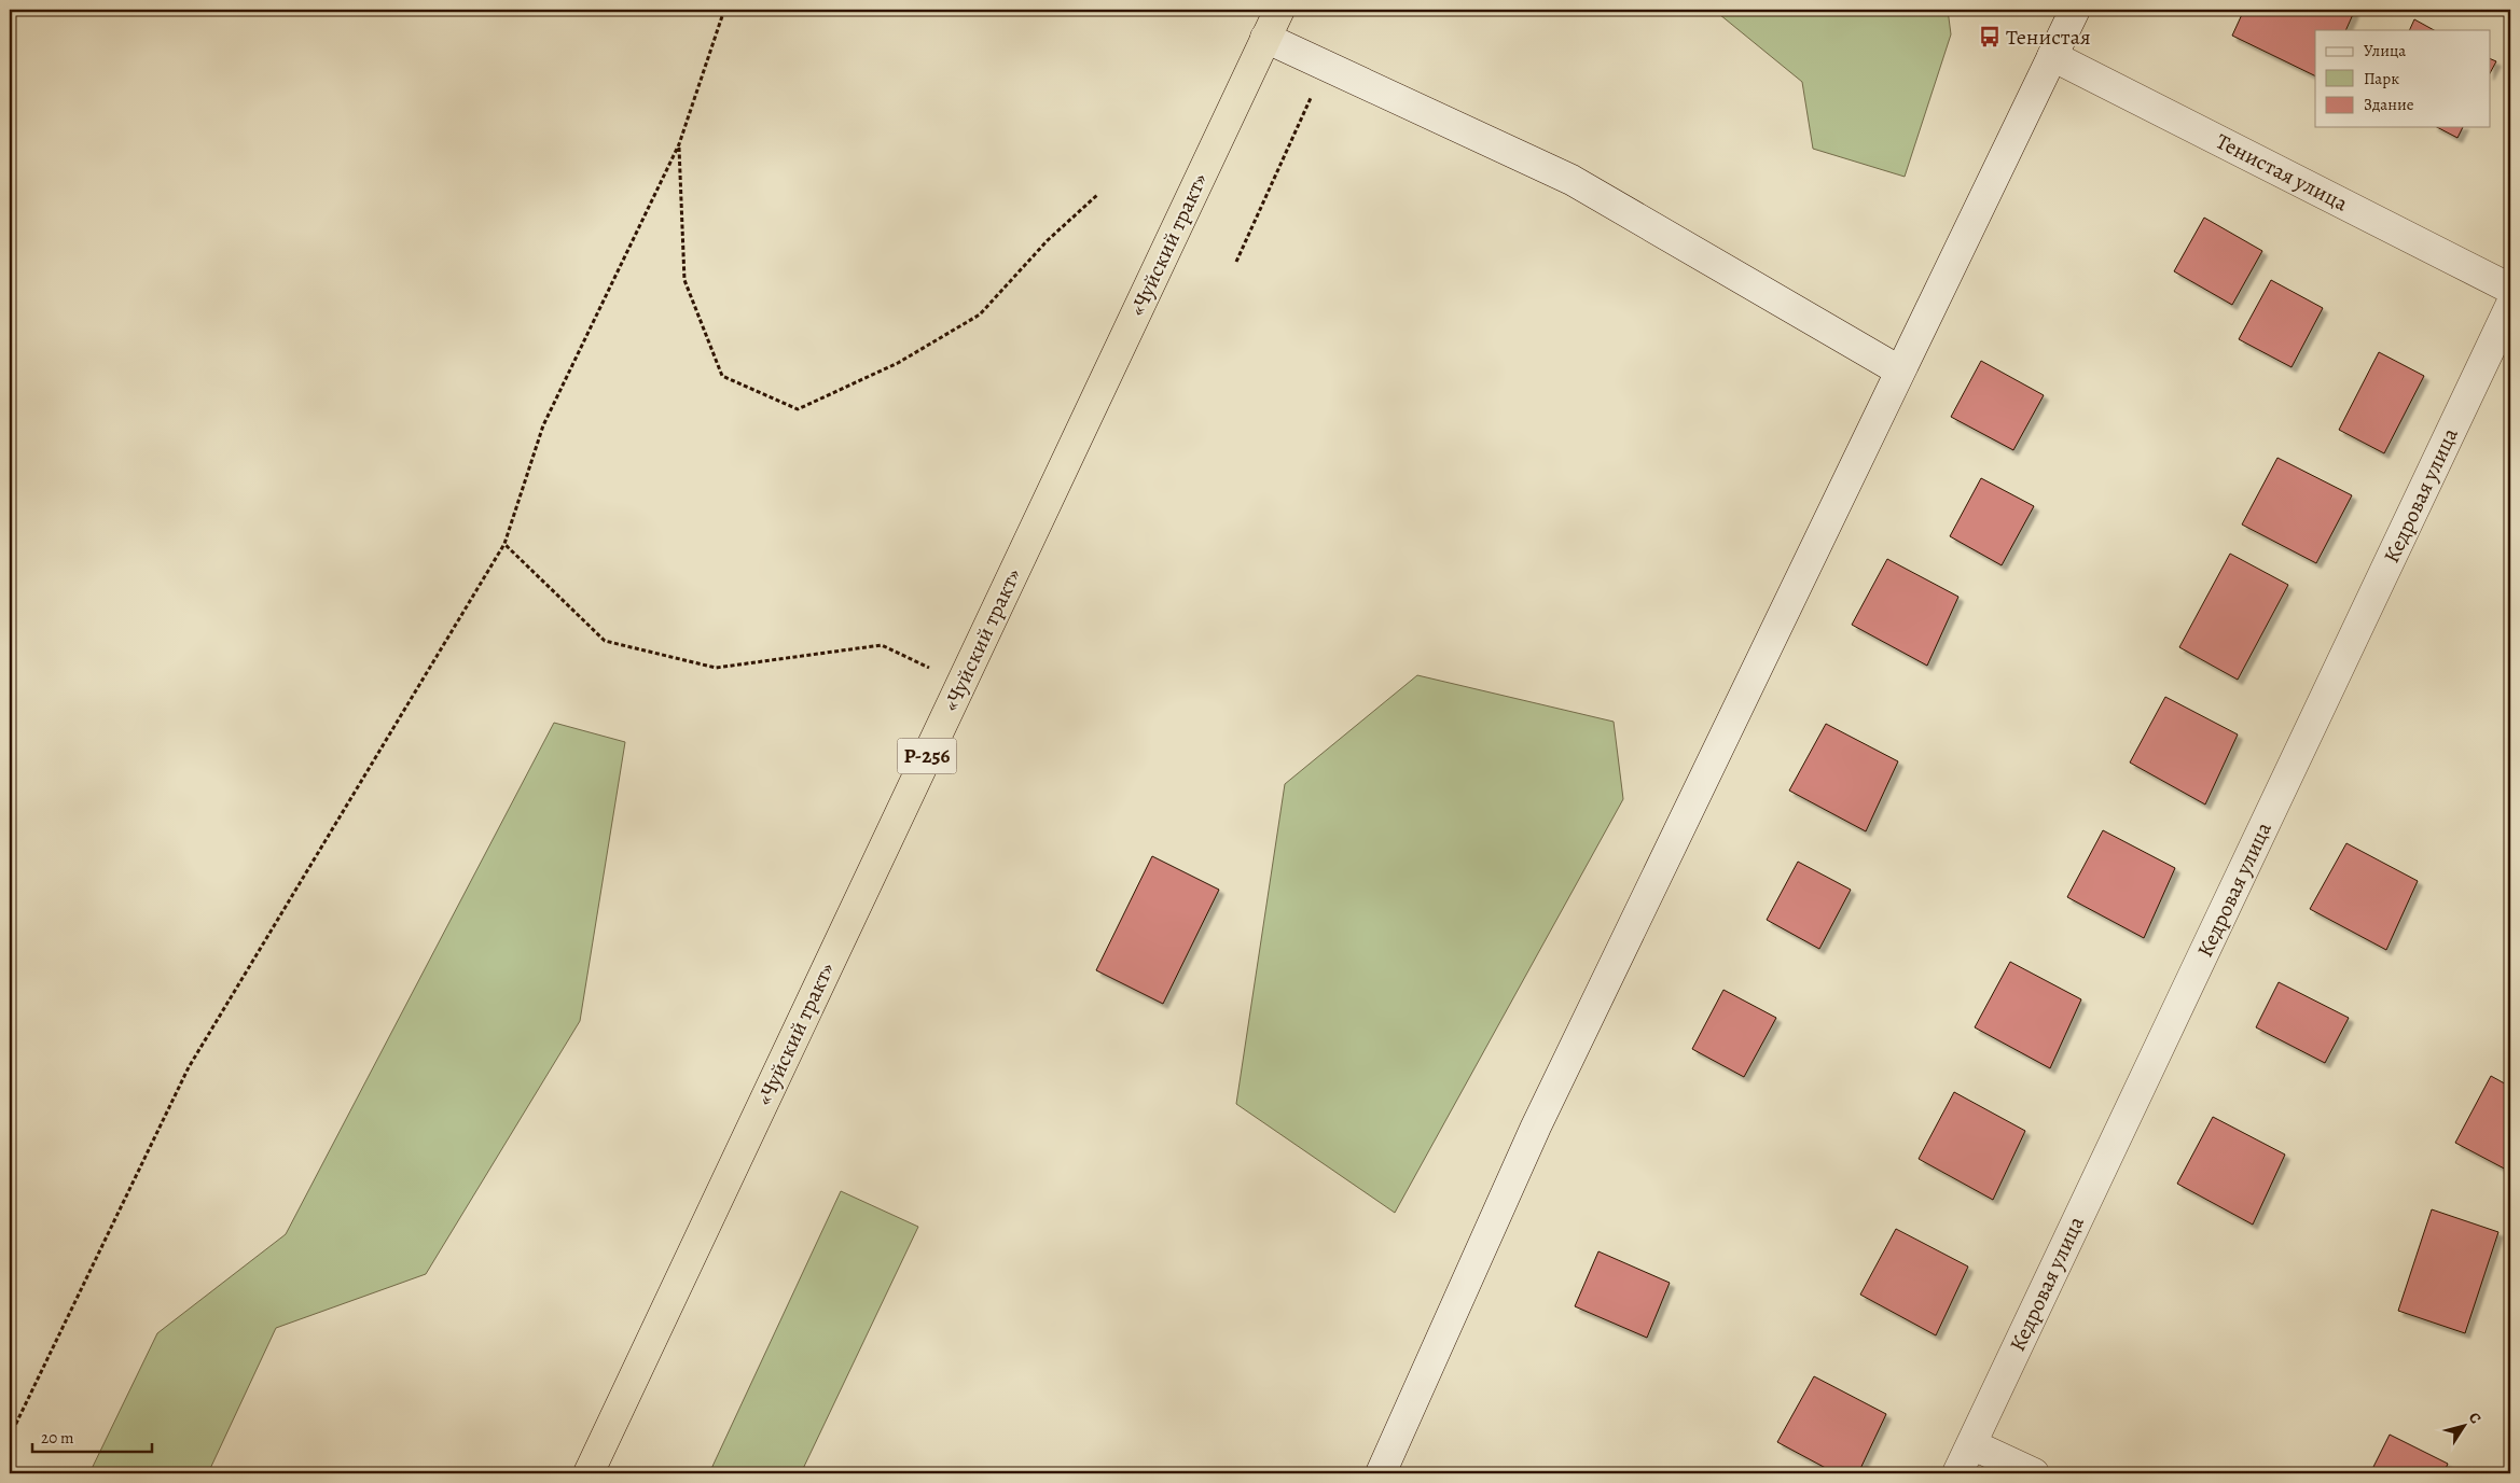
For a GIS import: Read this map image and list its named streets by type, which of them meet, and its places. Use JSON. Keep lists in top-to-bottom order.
{
  "streets": {
    "highway": ["«Чуйский тракт»", "Р-256"],
    "street": ["Тенистая улица", "Кедровая улица"]
  },
  "places": {
    "bus stop": ["Тенистая"]
  },
  "legend": ["Улица", "Парк", "Здание"],
  "scale_bar": "20 m",
  "north": "top right"
}
